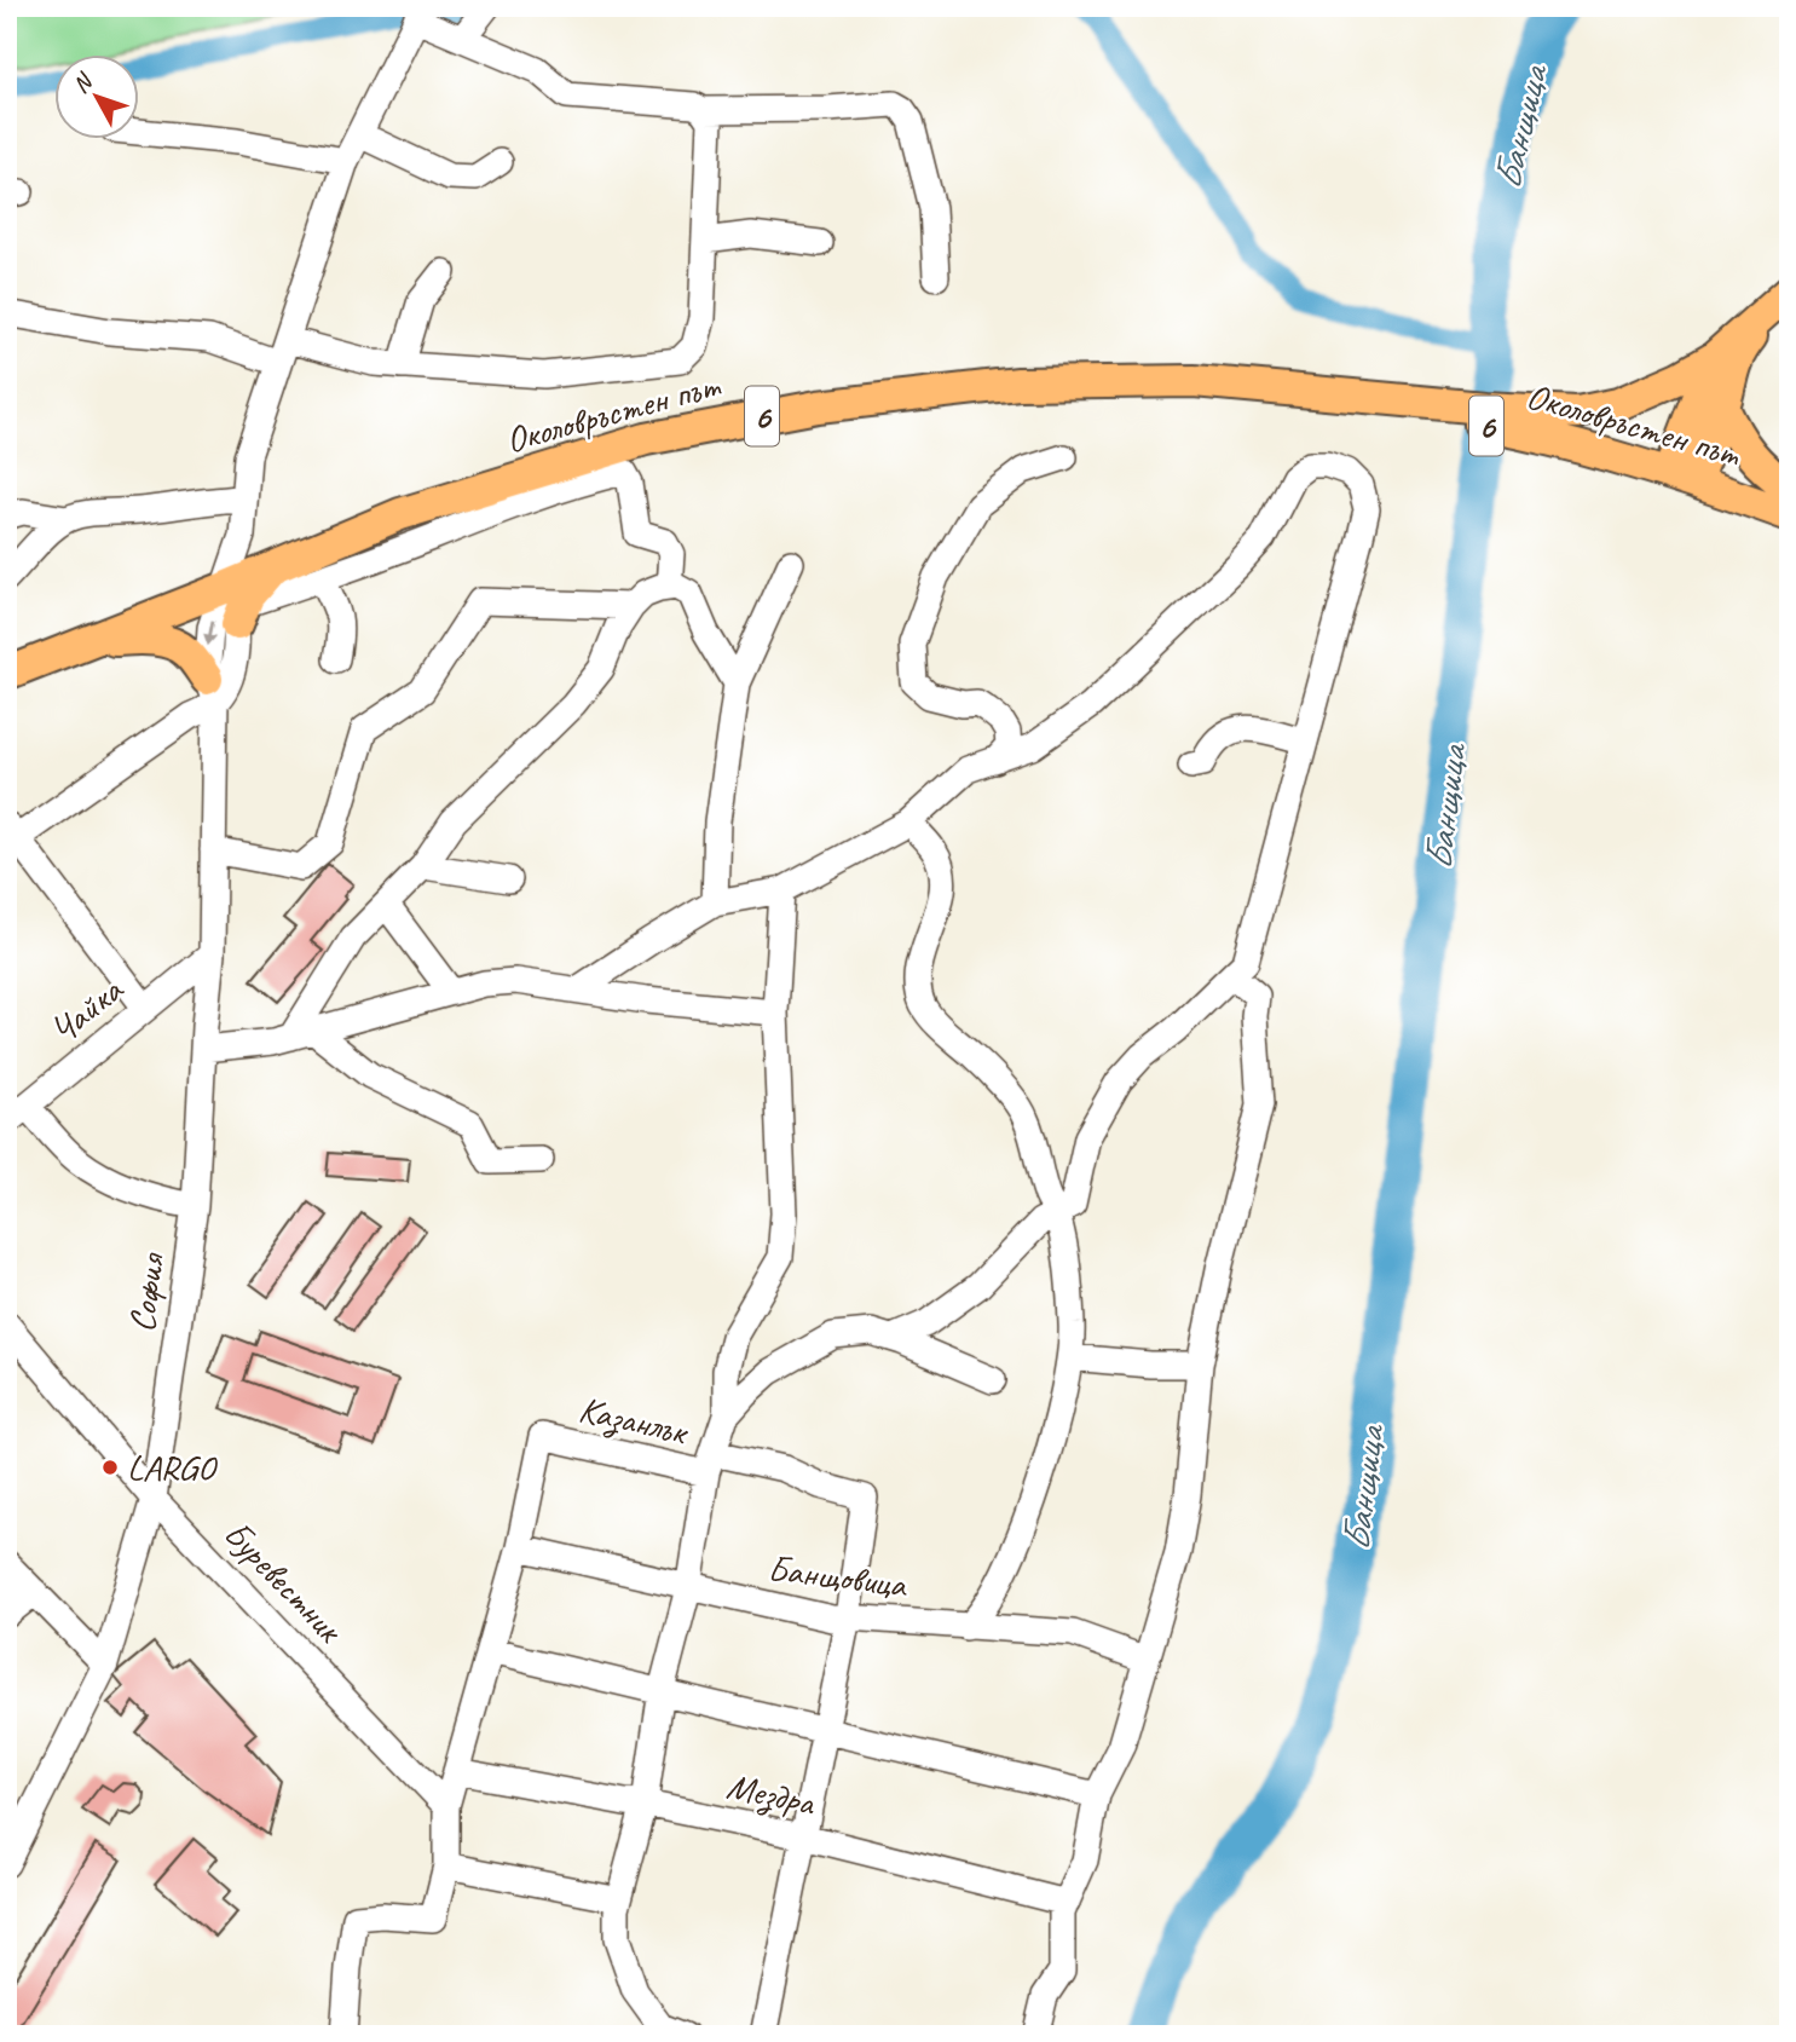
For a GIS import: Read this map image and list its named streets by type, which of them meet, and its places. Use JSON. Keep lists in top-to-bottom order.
{
  "streets": {
    "main road": ["Околовръстен път", "6"],
    "street": [
      "Чайка",
      "София",
      "Казанлък",
      "Банщовица",
      "Буревестник",
      "Мездра"
    ]
  },
  "crossings": [
    ["Околовръстен път", "6"],
    ["Околовръстен път", "София"],
    ["Чайка", "София"],
    ["София", "Буревестник"],
    ["Казанлък", "Банщовица"]
  ],
  "water": ["Банщица"],
  "places": ["LARGO"],
  "north": "top left"
}
